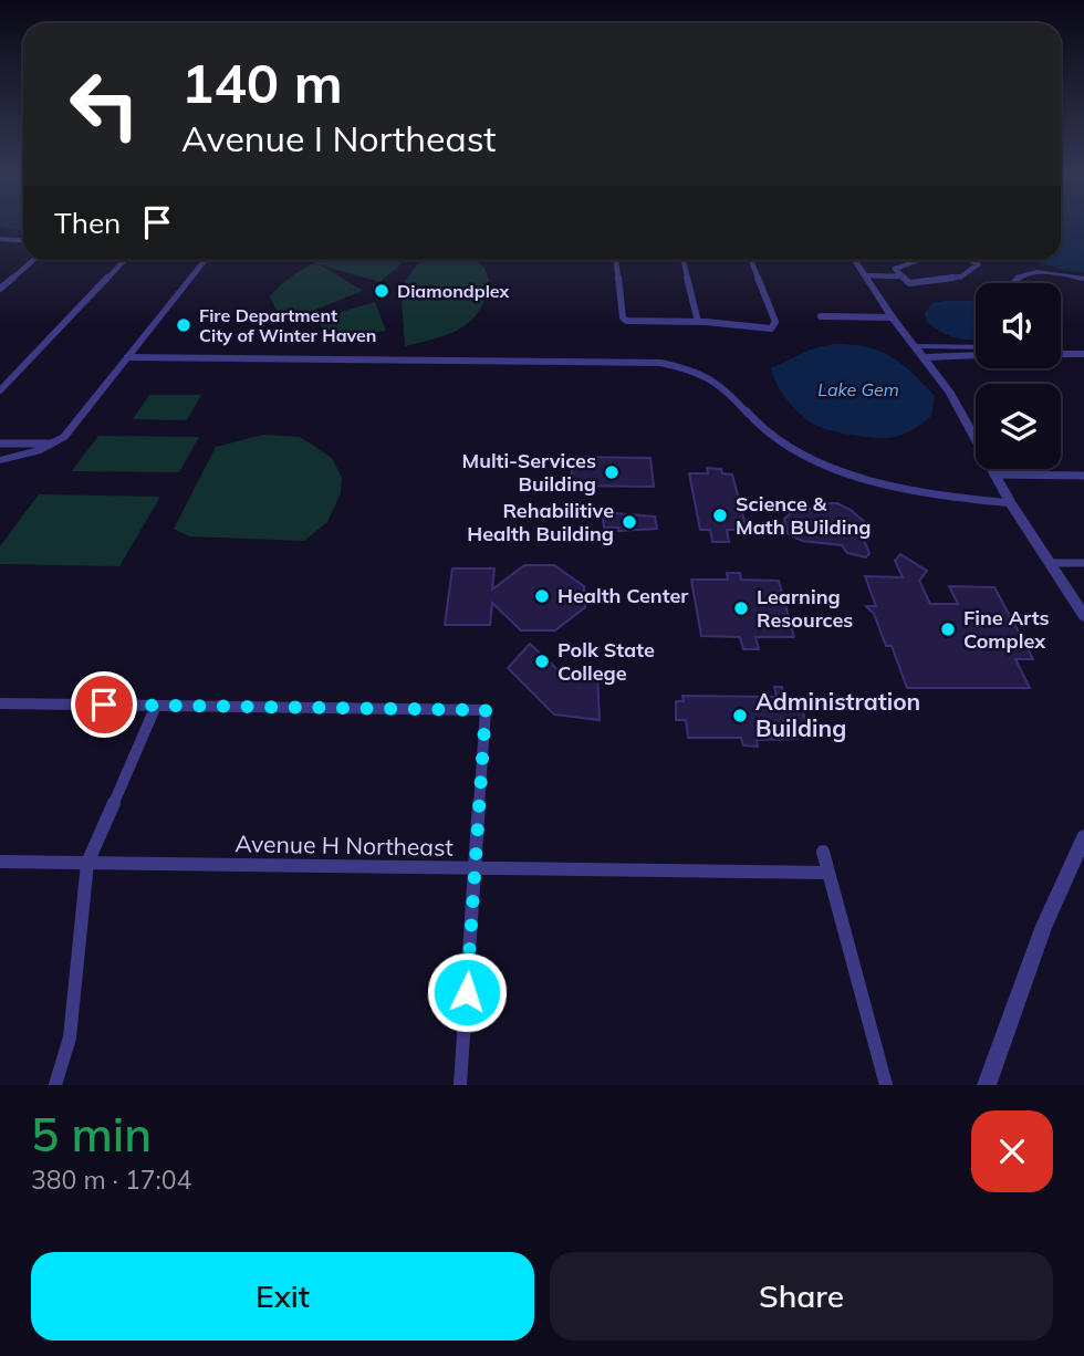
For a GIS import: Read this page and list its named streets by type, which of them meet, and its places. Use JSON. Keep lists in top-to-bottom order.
{
  "streets": {
    "street": ["Avenue H Northeast"]
  },
  "water": ["Lake Gem"],
  "places": [
    "Diamondplex",
    "Fire Department City of Winter Haven",
    "Multi-Services Building",
    "Science & Math BUilding",
    "Rehabilitive Health Building",
    "Health Center",
    "Learning Resources",
    "Fine Arts Complex",
    "Polk State College",
    "Administration Building"
  ],
  "page": {
    "turn": ["140 m", "Avenue I Northeast"],
    "then": "Then",
    "heading": ["5 min", "380 m · 17:04"],
    "buttons": ["Exit", "Share"]
  }
}
